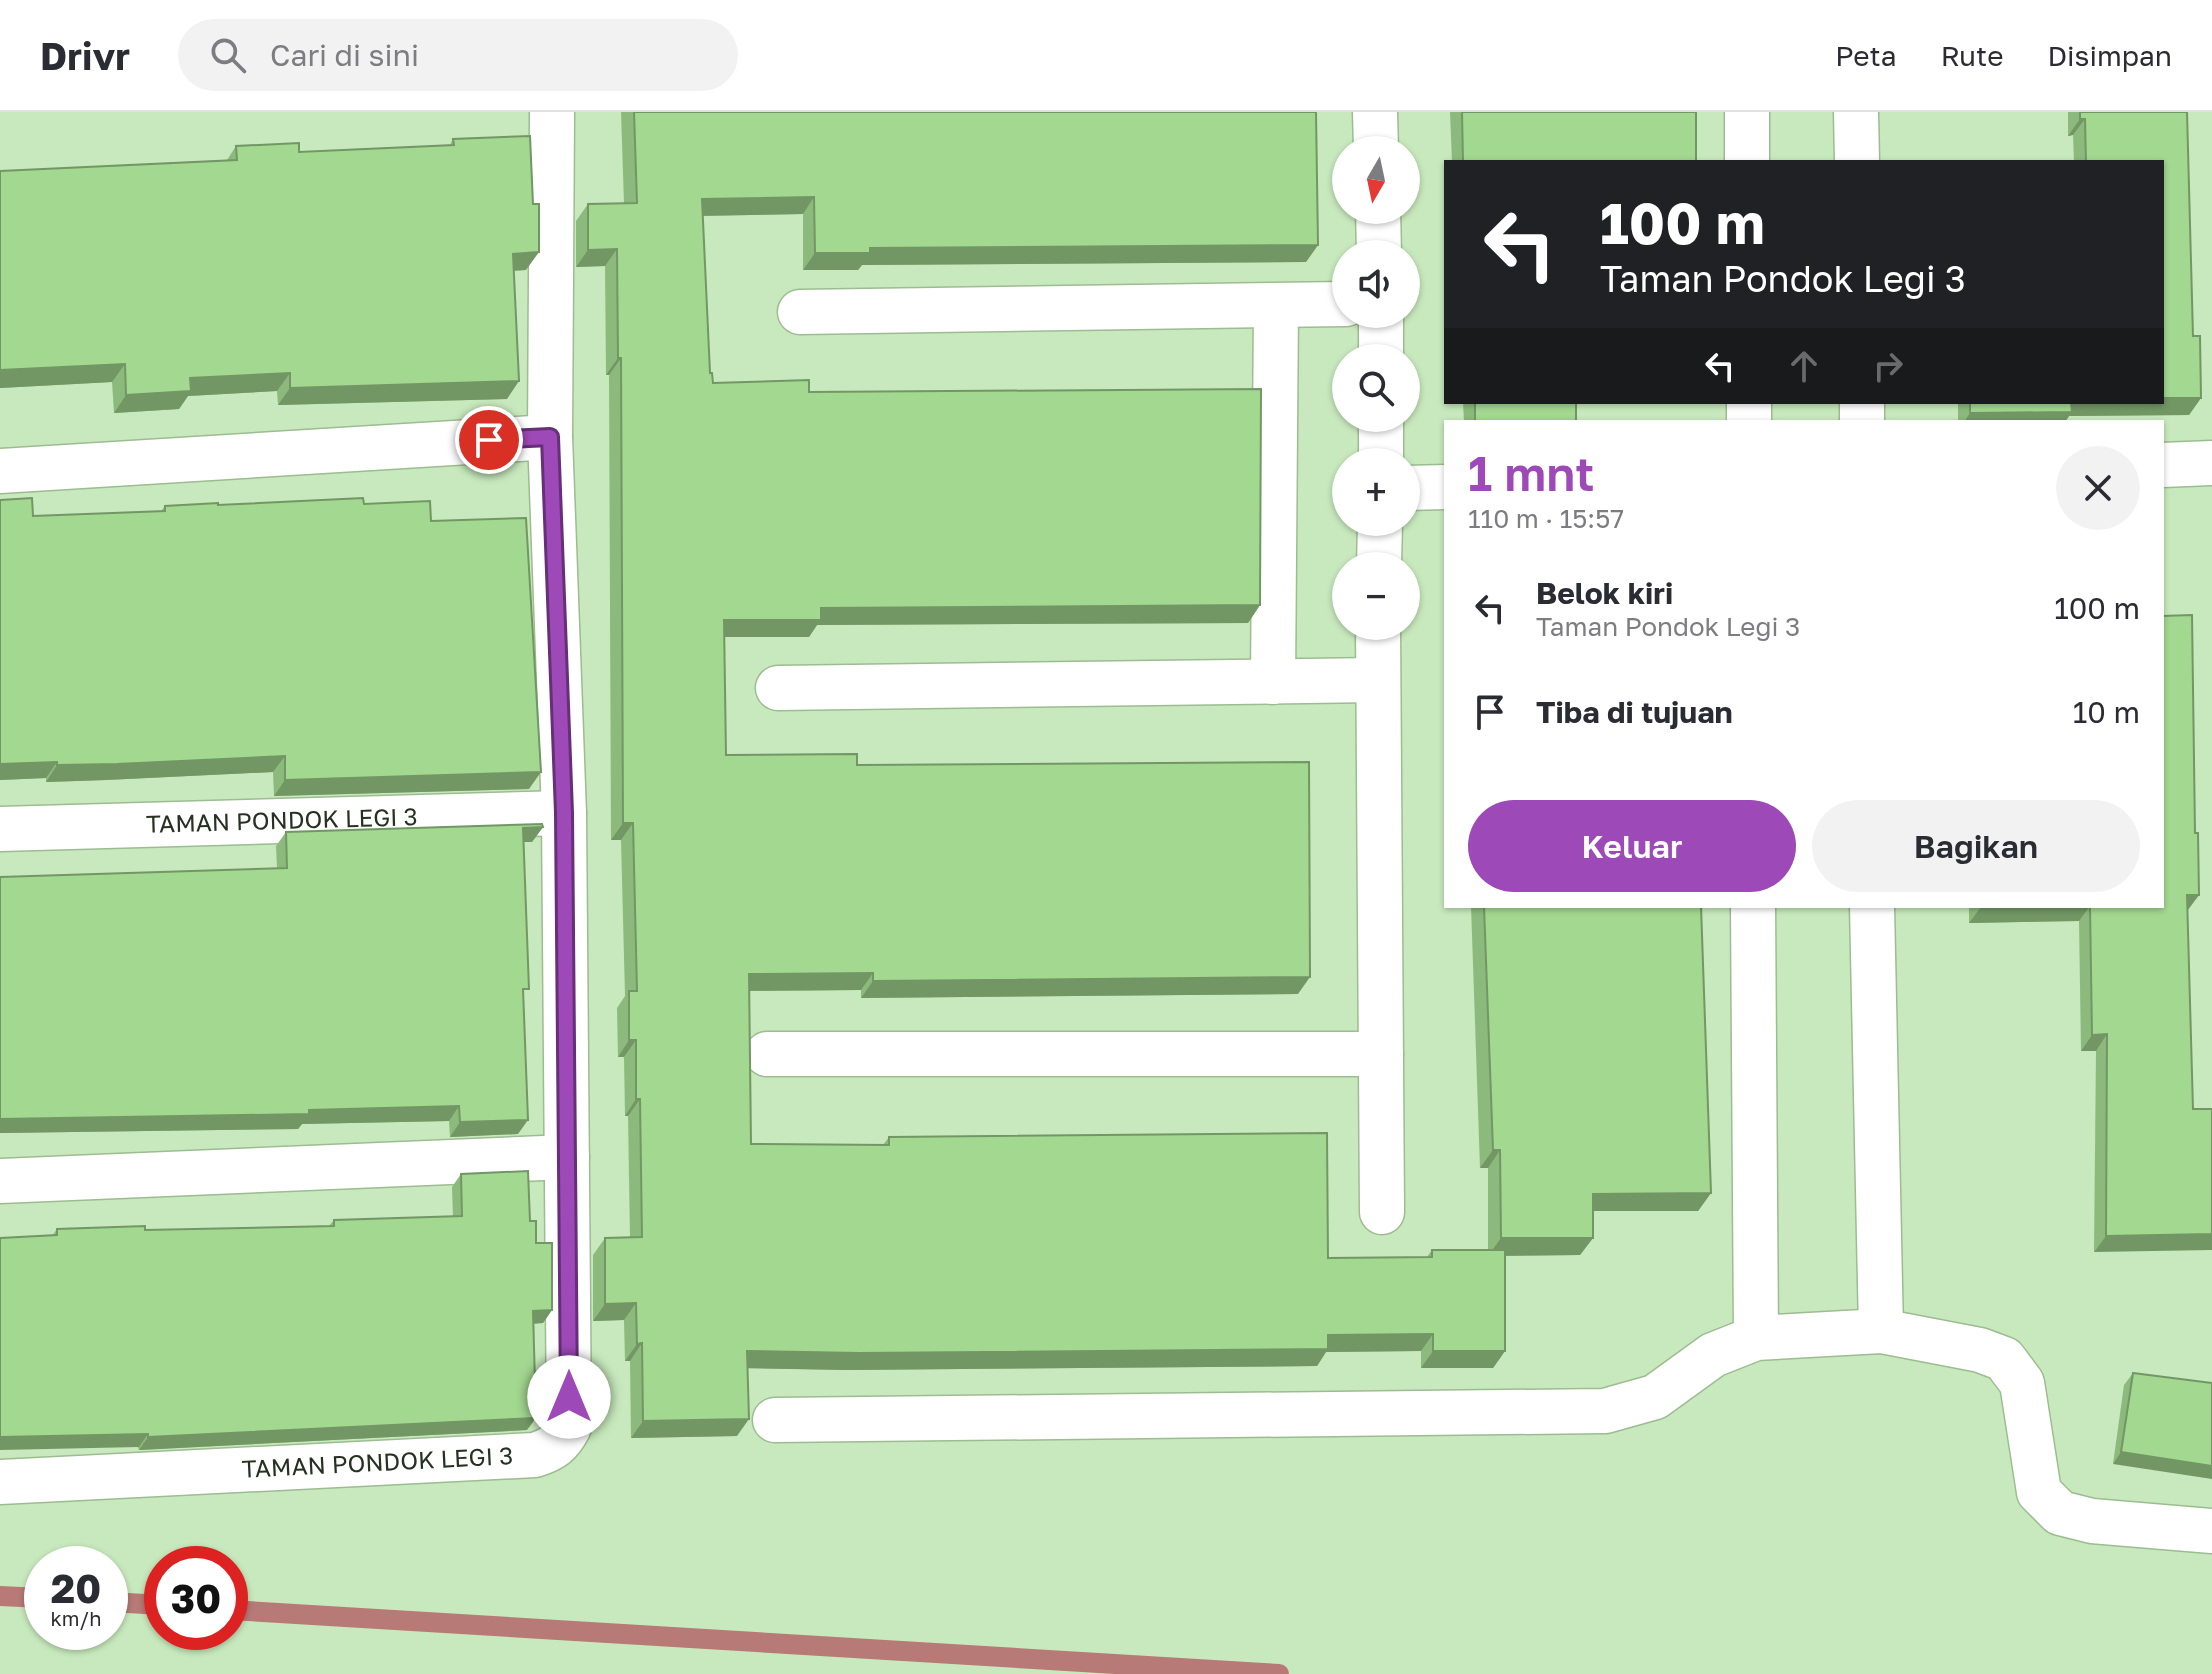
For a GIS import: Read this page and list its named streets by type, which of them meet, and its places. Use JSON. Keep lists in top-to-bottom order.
{
  "streets": {
    "street": ["TAMAN PONDOK LEGI 3"]
  },
  "north": "bottom",
  "page": {
    "header": "Drivr",
    "search": "Cari di sini",
    "nav": ["Peta", "Rute", "Disimpan"],
    "map_buttons": ["+", "−"],
    "turn": ["100 m", "Taman Pondok Legi 3"],
    "heading": ["1 mnt", "110 m · 15:57"],
    "list": [
      {
        "name": "Belok kiri",
        "note": "Taman Pondok Legi 3",
        "value": "100 m"
      },
      {
        "name": "Tiba di tujuan",
        "value": "10 m"
      }
    ],
    "buttons": ["Keluar", "Bagikan"],
    "speed": "20 km/h",
    "limit": "30"
  }
}
